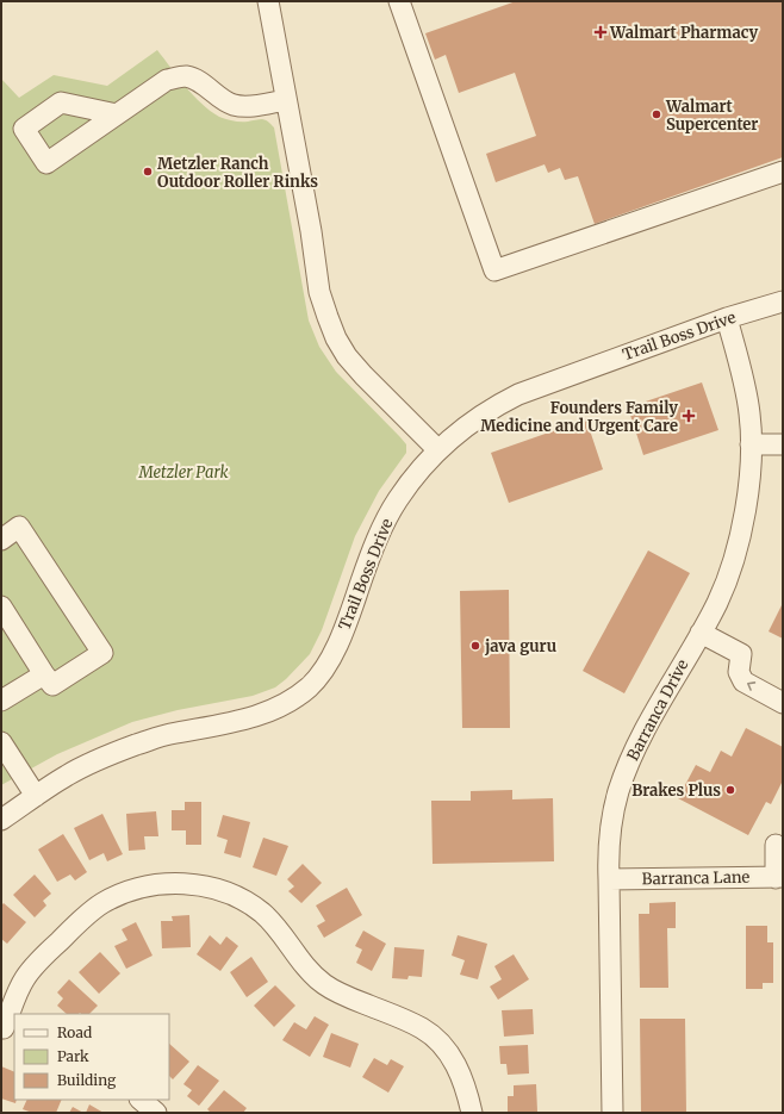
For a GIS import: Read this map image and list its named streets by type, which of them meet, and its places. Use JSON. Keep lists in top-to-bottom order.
{
  "streets": {
    "street": ["Trail Boss Drive", "Barranca Drive", "Barranca Lane"]
  },
  "crossings": [
    ["Trail Boss Drive", "Barranca Drive"],
    ["Barranca Drive", "Barranca Lane"]
  ],
  "parks": ["Metzler Park"],
  "places": {
    "health": ["Walmart Pharmacy", "Founders Family Medicine and Urgent Care"],
    "other": [
      "Walmart Supercenter",
      "Metzler Ranch Outdoor Roller Rinks",
      "java guru",
      "Brakes Plus"
    ]
  },
  "legend": ["Road", "Park", "Building"]
}
